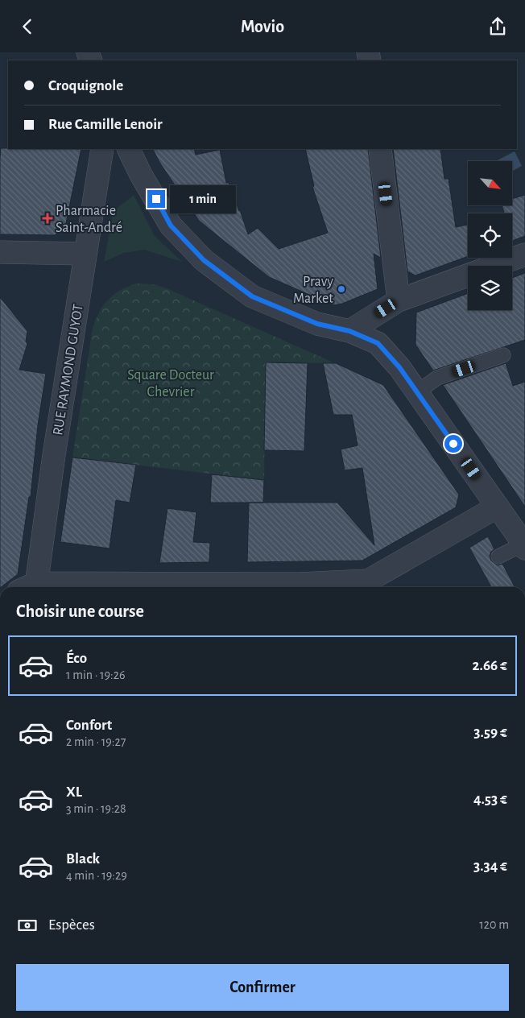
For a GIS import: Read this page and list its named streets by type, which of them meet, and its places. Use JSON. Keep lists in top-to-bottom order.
{
  "streets": {
    "street": ["RUE RAYMOND GUYOT"]
  },
  "parks": ["Square Docteur Chevrier"],
  "places": {
    "health": ["Pharmacie Saint-André"],
    "other": ["Pravy Market"]
  },
  "north": "bottom right",
  "page": {
    "header": "Movio",
    "banner": ["Croquignole", "Rue Camille Lenoir"],
    "bubble": "1 min",
    "heading": "Choisir une course",
    "list": [
      {
        "name": "Éco",
        "note": "1 min · 19:26",
        "value": "2.66 €"
      },
      {
        "name": "Confort",
        "note": "2 min · 19:27",
        "value": "3.59 €"
      },
      {
        "name": "XL",
        "note": "3 min · 19:28",
        "value": "4.53 €"
      },
      {
        "name": "Black",
        "note": "4 min · 19:29",
        "value": "3.34 €"
      }
    ],
    "pay": ["Espèces", "120 m"],
    "buttons": "Confirmer"
  }
}
